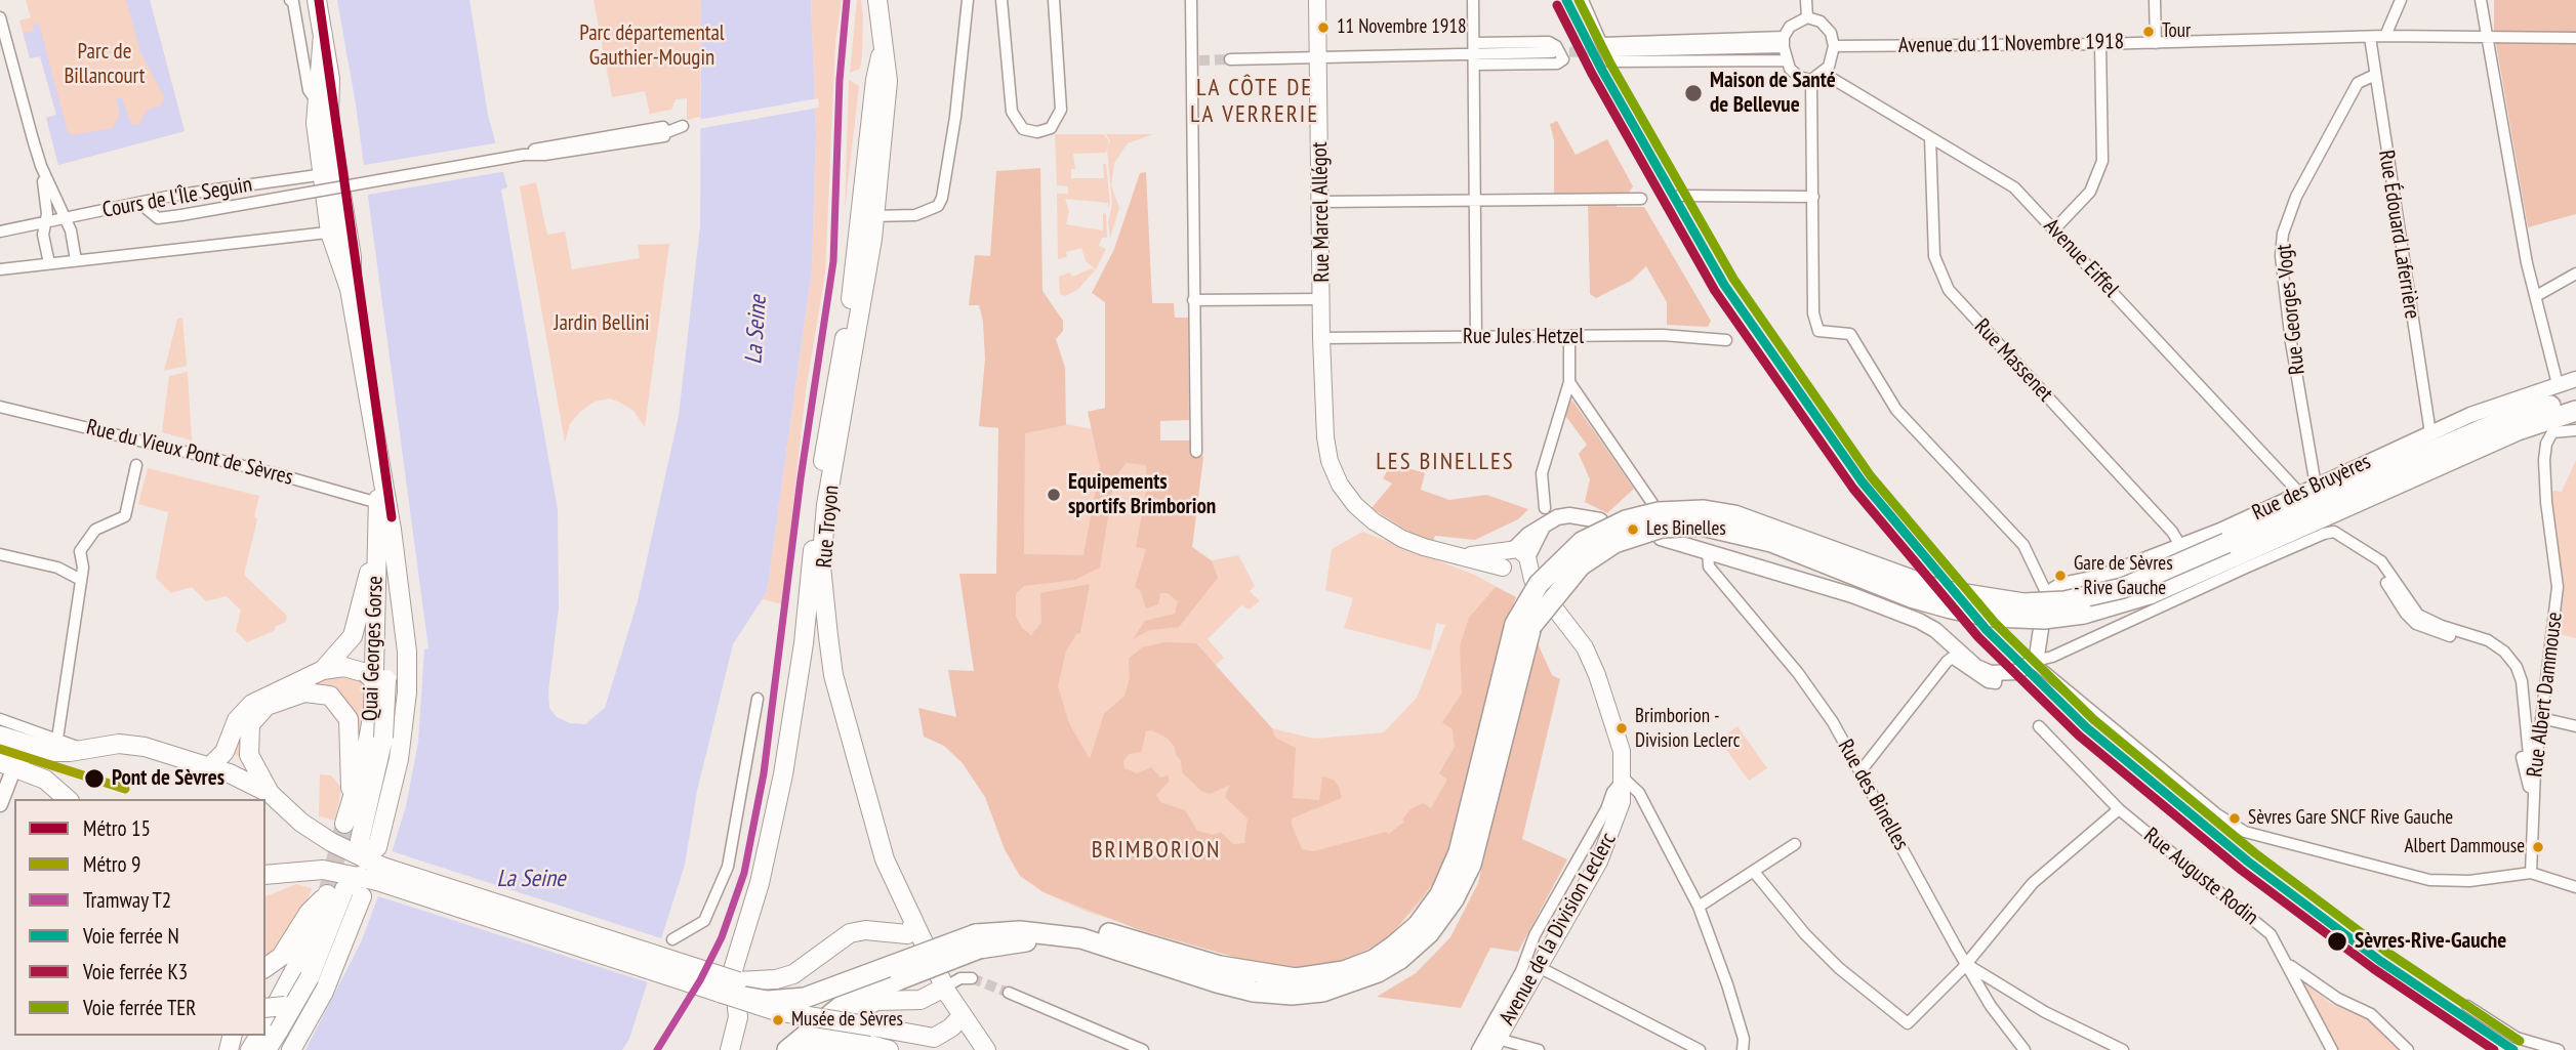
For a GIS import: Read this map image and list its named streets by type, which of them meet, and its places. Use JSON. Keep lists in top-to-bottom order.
{
  "streets": {
    "main road": [
      "Rue Marcel Allégot",
      "Rue Troyon",
      "Quai Georges Gorse",
      "Avenue de la Division Leclerc"
    ],
    "street": [
      "Avenue du 11 Novembre 1918",
      "Cours de l'Île Seguin",
      "Rue Édouard Laferrière",
      "Avenue Eiffel",
      "Rue Georges Vogt",
      "Rue Jules Hetzel",
      "Rue Massenet",
      "Rue du Vieux Pont de Sèvres",
      "Rue des Bruyères",
      "Rue Albert Dammouse",
      "Rue des Binelles",
      "Rue Auguste Rodin"
    ]
  },
  "crossings": [
    ["Avenue du 11 Novembre 1918", "Rue Édouard Laferrière"],
    ["Avenue du 11 Novembre 1918", "Avenue Eiffel"],
    ["Cours de l'Île Seguin", "Quai Georges Gorse"],
    ["Rue Marcel Allégot", "Rue Jules Hetzel"],
    ["Rue Édouard Laferrière", "Rue Georges Vogt"],
    ["Rue Édouard Laferrière", "Rue des Bruyères"],
    ["Avenue Eiffel", "Rue Massenet"],
    ["Avenue Eiffel", "Rue des Bruyères"],
    ["Rue Georges Vogt", "Rue des Bruyères"],
    ["Rue Massenet", "Rue des Bruyères"],
    ["Rue du Vieux Pont de Sèvres", "Quai Georges Gorse"]
  ],
  "districts": ["LA CÔTE DE LA VERRERIE", "LES BINELLES", "BRIMBORION"],
  "water": ["La Seine"],
  "parks": ["Parc départemental Gauthier-Mougin", "Parc de Billancourt", "Jardin Bellini"],
  "places": [
    "11 Novembre 1918",
    "Tour",
    "Maison de Santé de Bellevue",
    "Equipements sportifs Brimborion",
    "Les Binelles",
    "Gare de Sèvres - Rive Gauche",
    "Brimborion - Division Leclerc",
    "Pont de Sèvres",
    "Sèvres Gare SNCF Rive Gauche",
    "Albert Dammouse",
    "Sèvres-Rive-Gauche",
    "Musée de Sèvres"
  ],
  "lines": [
    "metro line 15",
    "tram line T2",
    "rail line N",
    "rail line TER",
    "rail line K3",
    "metro line 9"
  ],
  "legend": [
    "Métro 15",
    "Métro 9",
    "Tramway T2",
    "Voie ferrée N",
    "Voie ferrée K3",
    "Voie ferrée TER"
  ]
}
